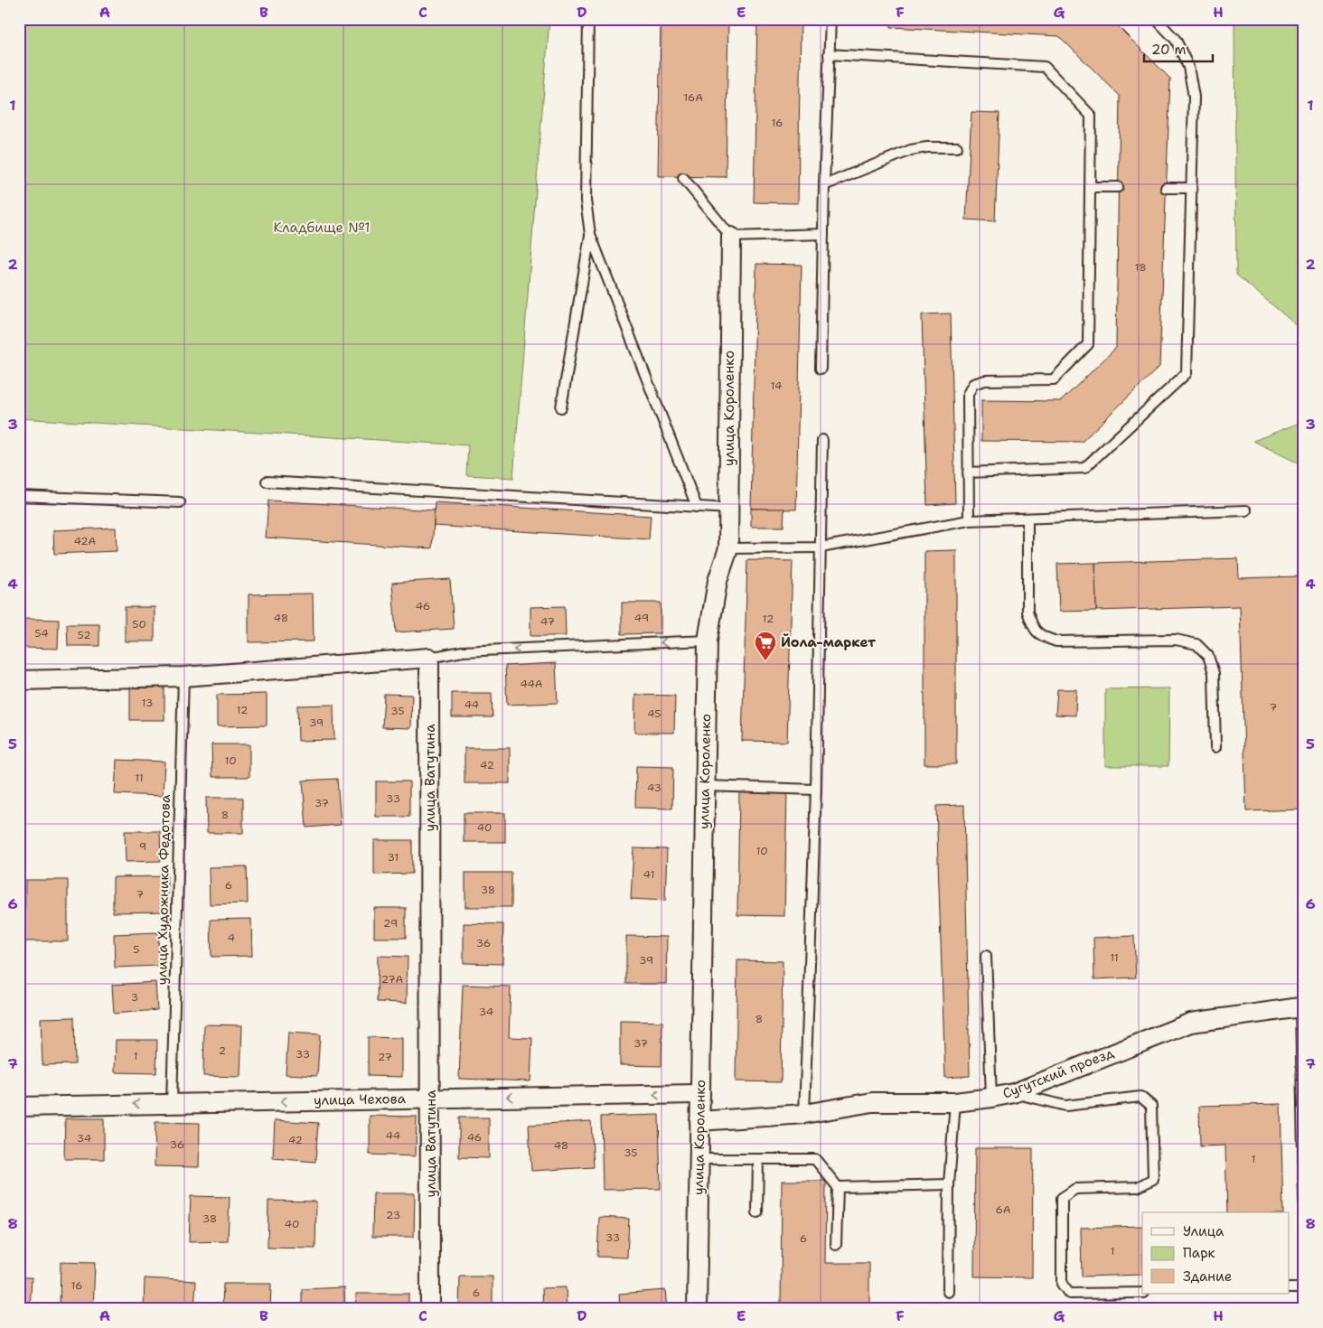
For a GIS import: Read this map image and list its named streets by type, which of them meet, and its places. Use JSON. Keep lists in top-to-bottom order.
{
  "streets": {
    "street": [
      "улица Короленко",
      "улица Ватутина",
      "Сугутский проезд",
      "улица Чехова"
    ],
    "lane": ["улица Художника Федотова"]
  },
  "crossings": [
    ["улица Короленко", "Сугутский проезд"],
    ["улица Короленко", "улица Чехова"],
    ["улица Ватутина", "улица Чехова"],
    ["улица Художника Федотова", "улица Чехова"]
  ],
  "one_way": ["улица Чехова"],
  "parks": ["Кладбище №1"],
  "places": {
    "supermarket": ["Йола-маркет"]
  },
  "house_numbers": [
    "16А",
    "16",
    "18",
    "14",
    "42А",
    "46",
    "48",
    "49",
    "12",
    "47",
    "50",
    "54",
    "52",
    "44А",
    "13",
    "44",
    "7",
    "12",
    "35",
    "45",
    "39",
    "10",
    "42",
    "11",
    "43",
    "33",
    "37",
    "8",
    "40",
    "9",
    "10",
    "31",
    "41",
    "6",
    "38",
    "7",
    "29",
    "4",
    "36",
    "5",
    "11",
    "39",
    "27А",
    "3",
    "34",
    "8",
    "37",
    "2",
    "33",
    "1",
    "27",
    "44",
    "46",
    "34",
    "42",
    "36",
    "48",
    "35",
    "1",
    "6А",
    "23",
    "38",
    "40",
    "33",
    "6",
    "1",
    "16",
    "6"
  ],
  "legend": ["Улица", "Парк", "Здание"],
  "scale_bar": "20 m",
  "grid": {
    "columns": [
      "A",
      "B",
      "C",
      "D",
      "E",
      "F",
      "G",
      "H"
    ],
    "rows": [
      "1",
      "2",
      "3",
      "4",
      "5",
      "6",
      "7",
      "8"
    ]
  }
}
